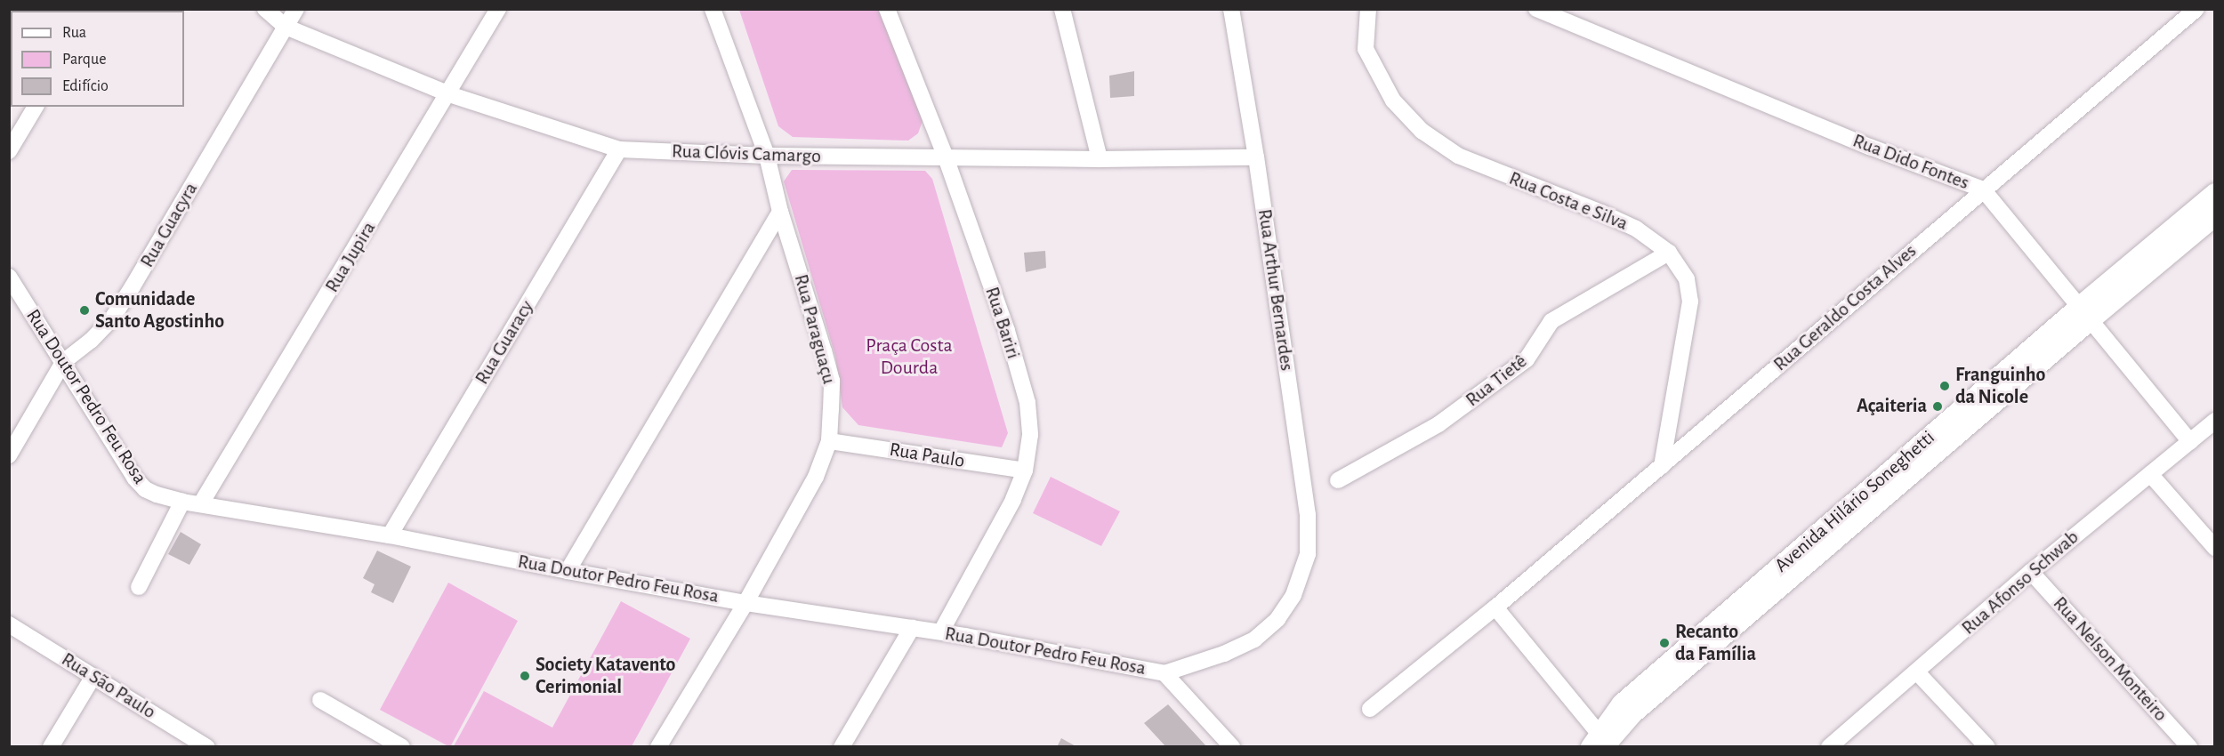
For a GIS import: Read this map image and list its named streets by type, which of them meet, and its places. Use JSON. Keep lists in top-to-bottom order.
{
  "streets": {
    "street": [
      "Rua Clóvis Camargo",
      "Rua Dido Fontes",
      "Rua Costa e Silva",
      "Rua Guacyra",
      "Rua Jupira",
      "Rua Arthur Bernardes",
      "Rua Geraldo Costa Alves",
      "Rua Bariri",
      "Rua Paraguaçu",
      "Rua Guaracy",
      "Rua Tietê",
      "Rua Doutor Pedro Feu Rosa",
      "Rua Paulo",
      "Avenida Hilário Soneghetti",
      "Rua Afonso Schwab",
      "Rua Nelson Monteiro",
      "Rua São Paulo"
    ]
  },
  "crossings": [
    ["Rua Clóvis Camargo", "Rua Guacyra"],
    ["Rua Clóvis Camargo", "Rua Jupira"],
    ["Rua Clóvis Camargo", "Rua Arthur Bernardes"],
    ["Rua Clóvis Camargo", "Rua Bariri"],
    ["Rua Clóvis Camargo", "Rua Paraguaçu"],
    ["Rua Clóvis Camargo", "Rua Guaracy"],
    ["Rua Dido Fontes", "Rua Geraldo Costa Alves"],
    ["Rua Dido Fontes", "Avenida Hilário Soneghetti"],
    ["Rua Dido Fontes", "Rua Afonso Schwab"],
    ["Rua Costa e Silva", "Rua Geraldo Costa Alves"],
    ["Rua Costa e Silva", "Rua Tietê"],
    ["Rua Guacyra", "Rua Doutor Pedro Feu Rosa"],
    ["Rua Jupira", "Rua Doutor Pedro Feu Rosa"],
    ["Rua Arthur Bernardes", "Rua Doutor Pedro Feu Rosa"],
    ["Rua Bariri", "Rua Doutor Pedro Feu Rosa"],
    ["Rua Bariri", "Rua Paulo"],
    ["Rua Paraguaçu", "Rua Doutor Pedro Feu Rosa"],
    ["Rua Paraguaçu", "Rua Paulo"],
    ["Rua Guaracy", "Rua Doutor Pedro Feu Rosa"],
    ["Rua Afonso Schwab", "Rua Nelson Monteiro"]
  ],
  "parks": ["Praça Costa Dourda"],
  "places": [
    "Comunidade Santo Agostinho",
    "Franguinho da Nicole",
    "Açaiteria",
    "Recanto da Família",
    "Society Katavento Cerimonial"
  ],
  "legend": ["Rua", "Parque", "Edifício"]
}
